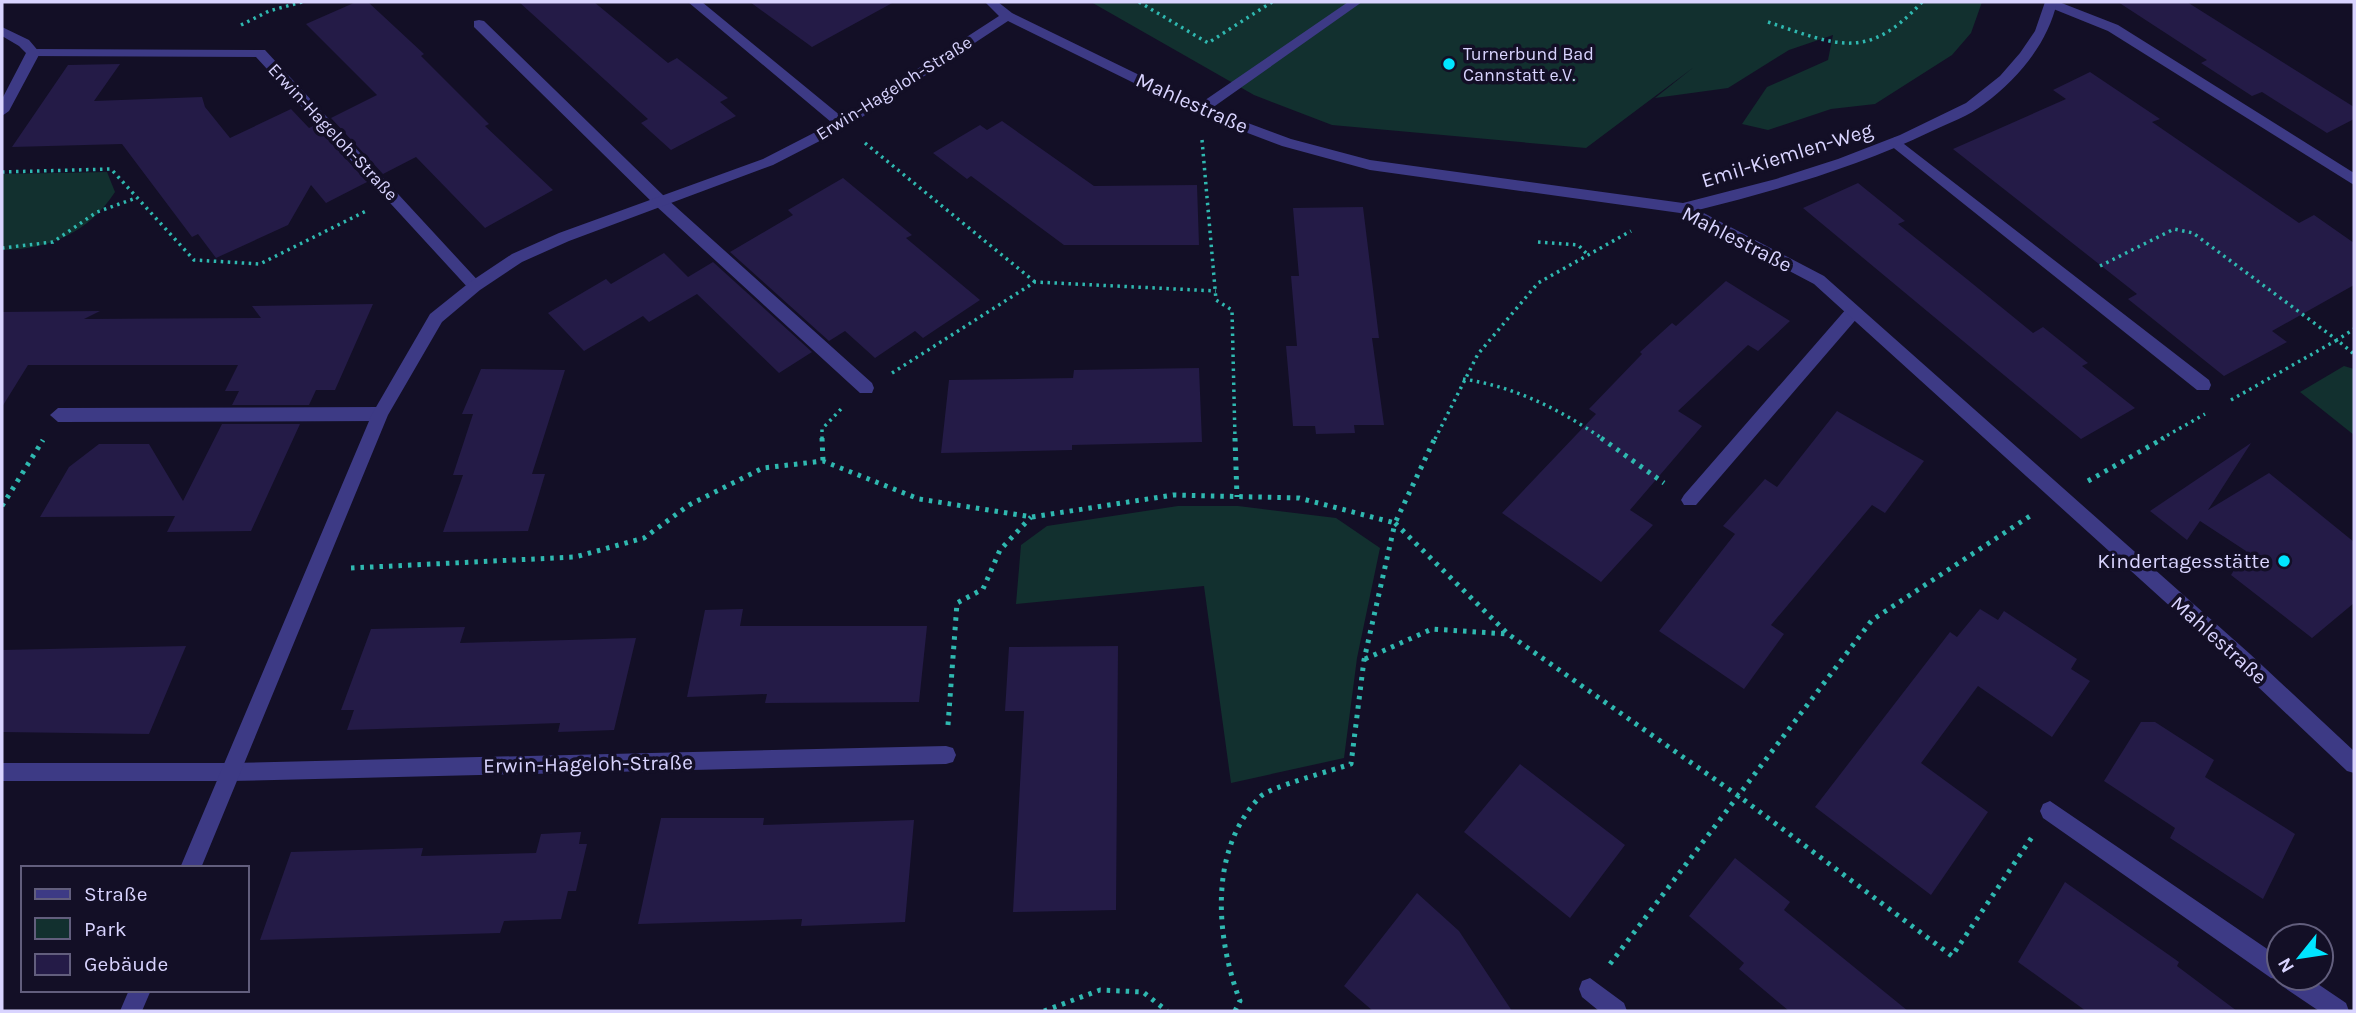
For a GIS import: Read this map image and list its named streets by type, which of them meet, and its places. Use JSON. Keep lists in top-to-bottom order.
{
  "streets": {
    "street": ["Erwin-Hageloh-Straße", "Mahlestraße", "Emil-Kiemlen-Weg"]
  },
  "crossings": [
    ["Erwin-Hageloh-Straße", "Mahlestraße"],
    ["Mahlestraße", "Emil-Kiemlen-Weg"]
  ],
  "places": ["Turnerbund Bad Cannstatt e.V.", "Kindertagesstätte"],
  "legend": ["Straße", "Park", "Gebäude"],
  "north": "bottom left"
}
